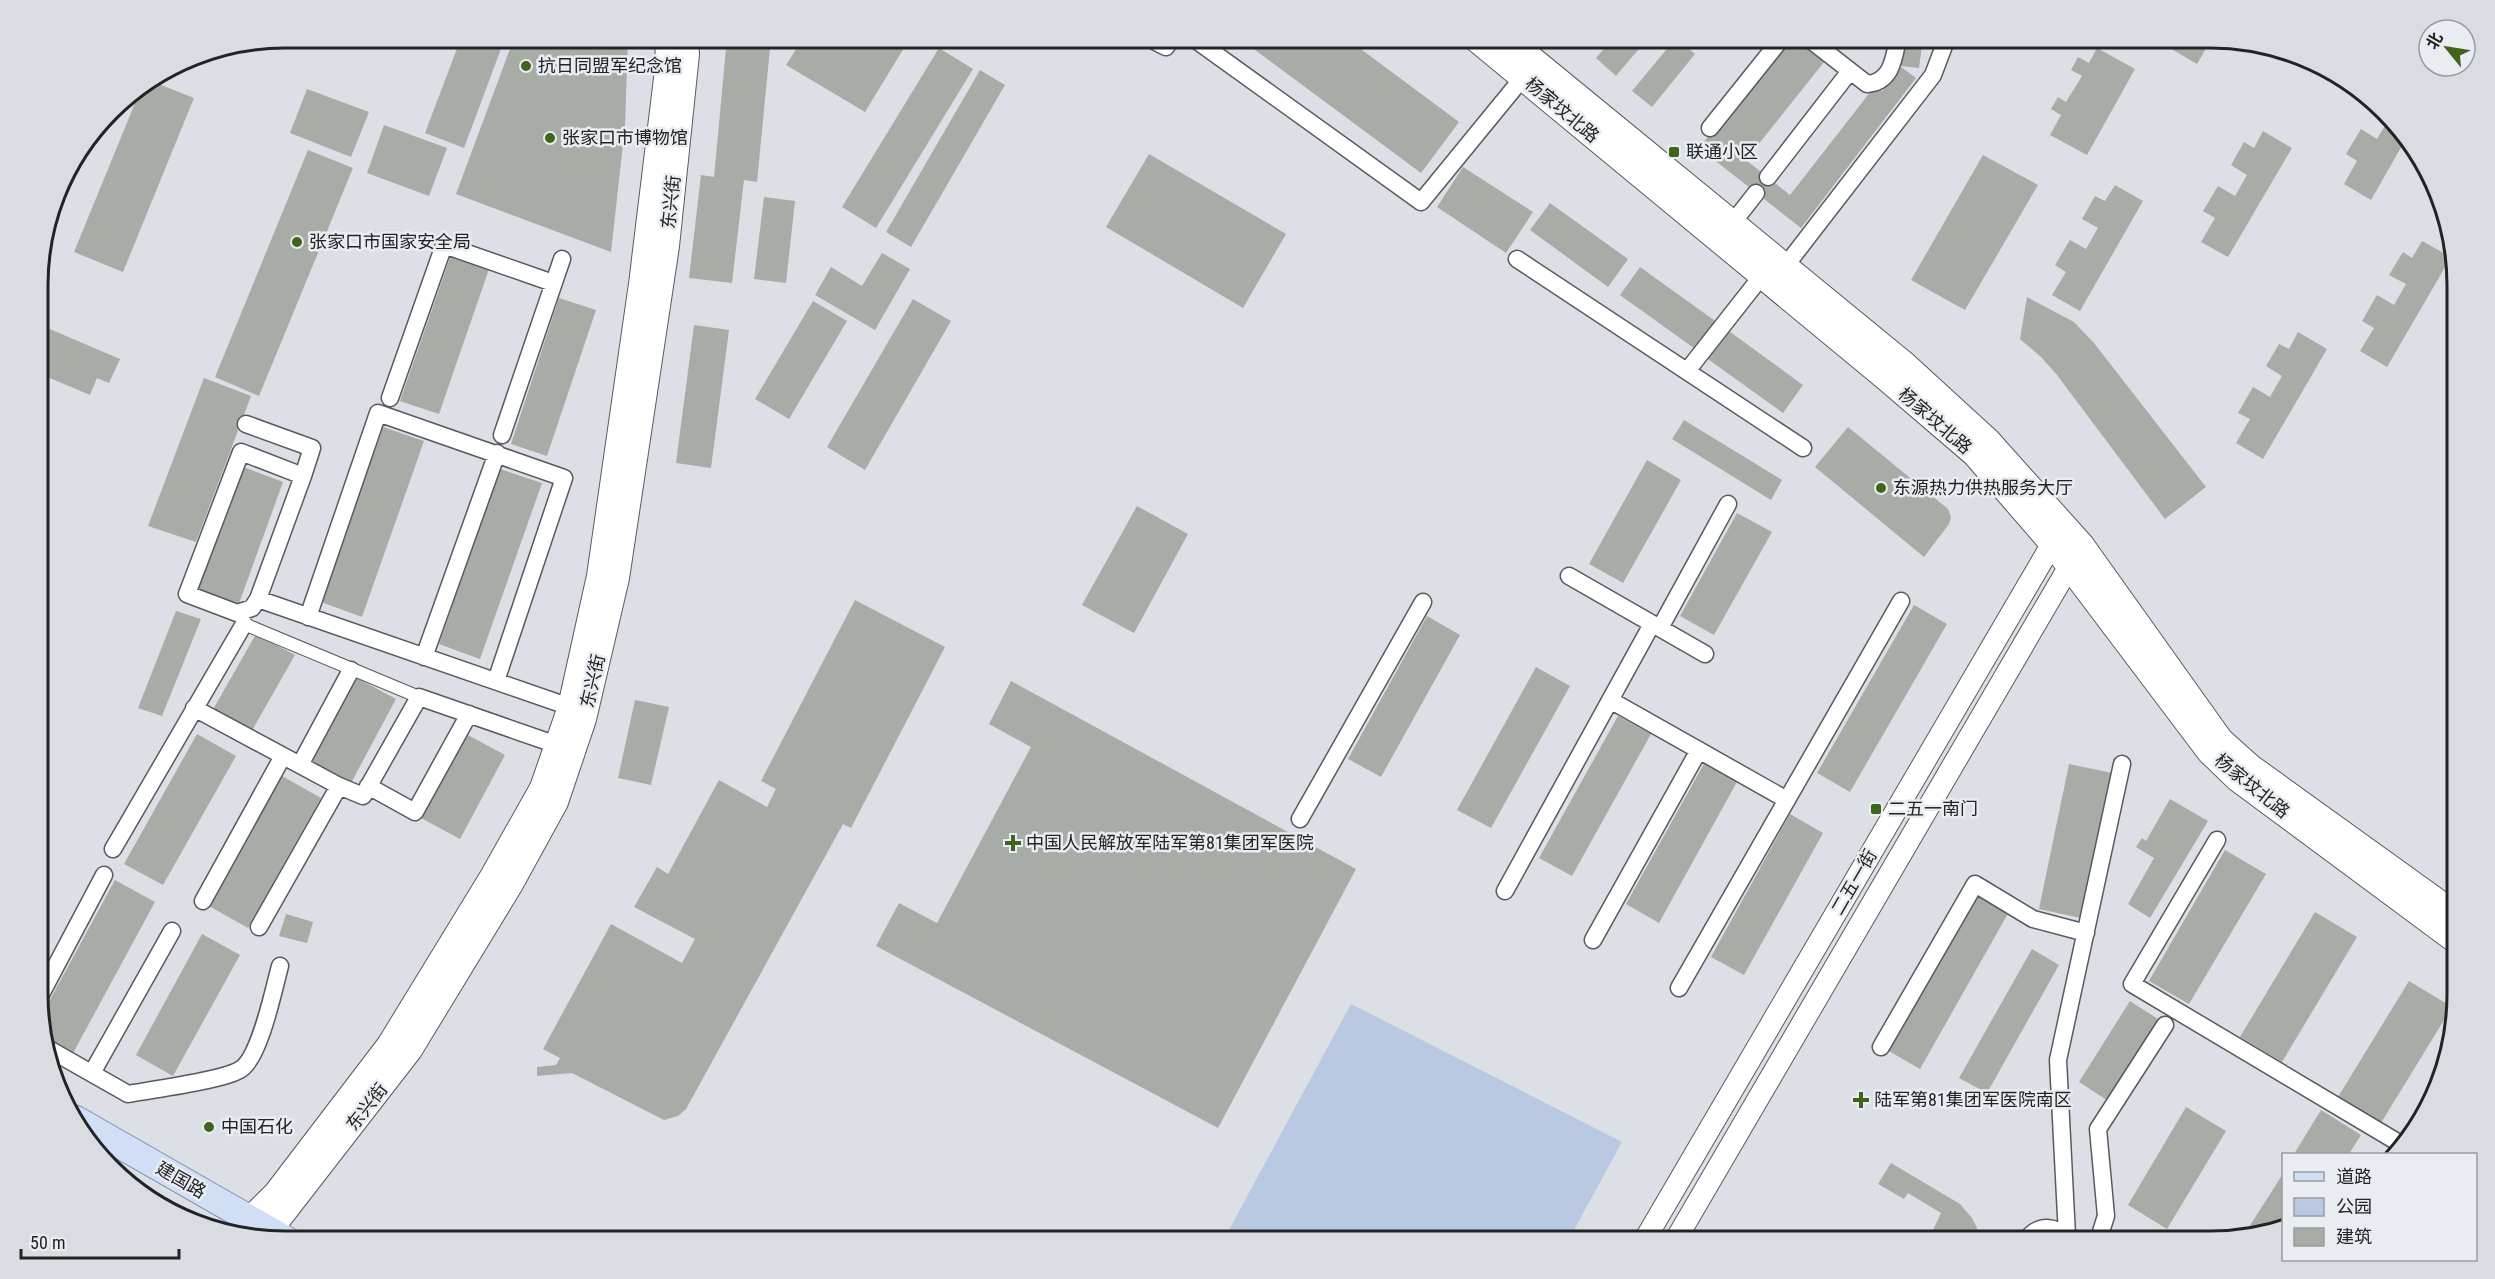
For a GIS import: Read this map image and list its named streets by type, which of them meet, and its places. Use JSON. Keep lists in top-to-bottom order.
{
  "streets": {
    "main road": ["杨家坟北路", "东兴街", "建国路"],
    "street": ["二五一街"]
  },
  "crossings": [
    ["杨家坟北路", "二五一街"]
  ],
  "places": {
    "other": [
      "抗日同盟军纪念馆",
      "张家口市博物馆",
      "张家口市国家安全局",
      "东源热力供热服务大厅",
      "中国石化"
    ],
    "transit": ["联通小区", "二五一南门"],
    "health": ["中国人民解放军陆军第81集团军医院", "陆军第81集团军医院南区"]
  },
  "legend": ["道路", "公园", "建筑"],
  "scale_bar": "50 m",
  "north": "top left"
}
